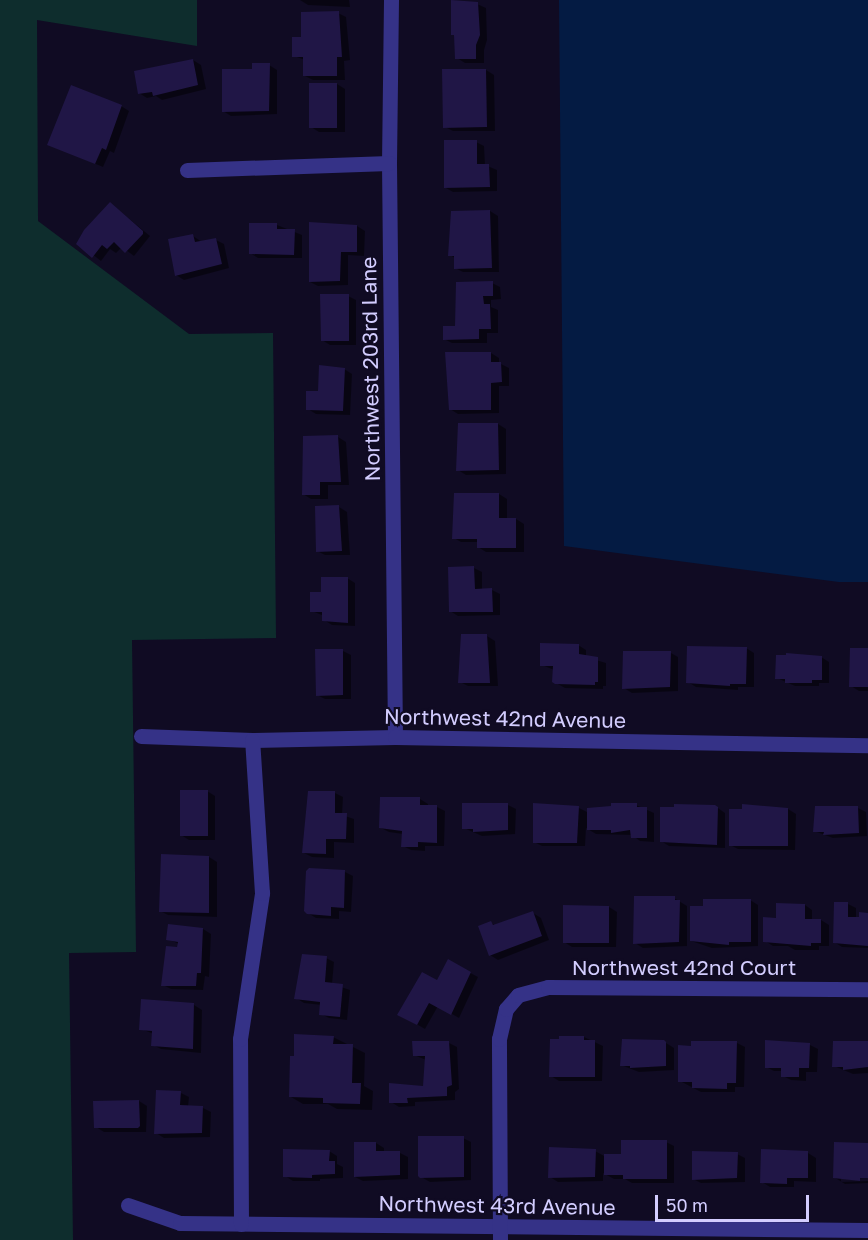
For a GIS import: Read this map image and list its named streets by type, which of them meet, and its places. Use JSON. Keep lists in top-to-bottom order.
{
  "streets": {
    "street": [
      "Northwest 203rd Lane",
      "Northwest 42nd Avenue",
      "Northwest 42nd Court",
      "Northwest 43rd Avenue"
    ]
  },
  "crossings": [
    ["Northwest 203rd Lane", "Northwest 42nd Avenue"],
    ["Northwest 42nd Court", "Northwest 43rd Avenue"]
  ],
  "scale_bar": "50 m"
}
